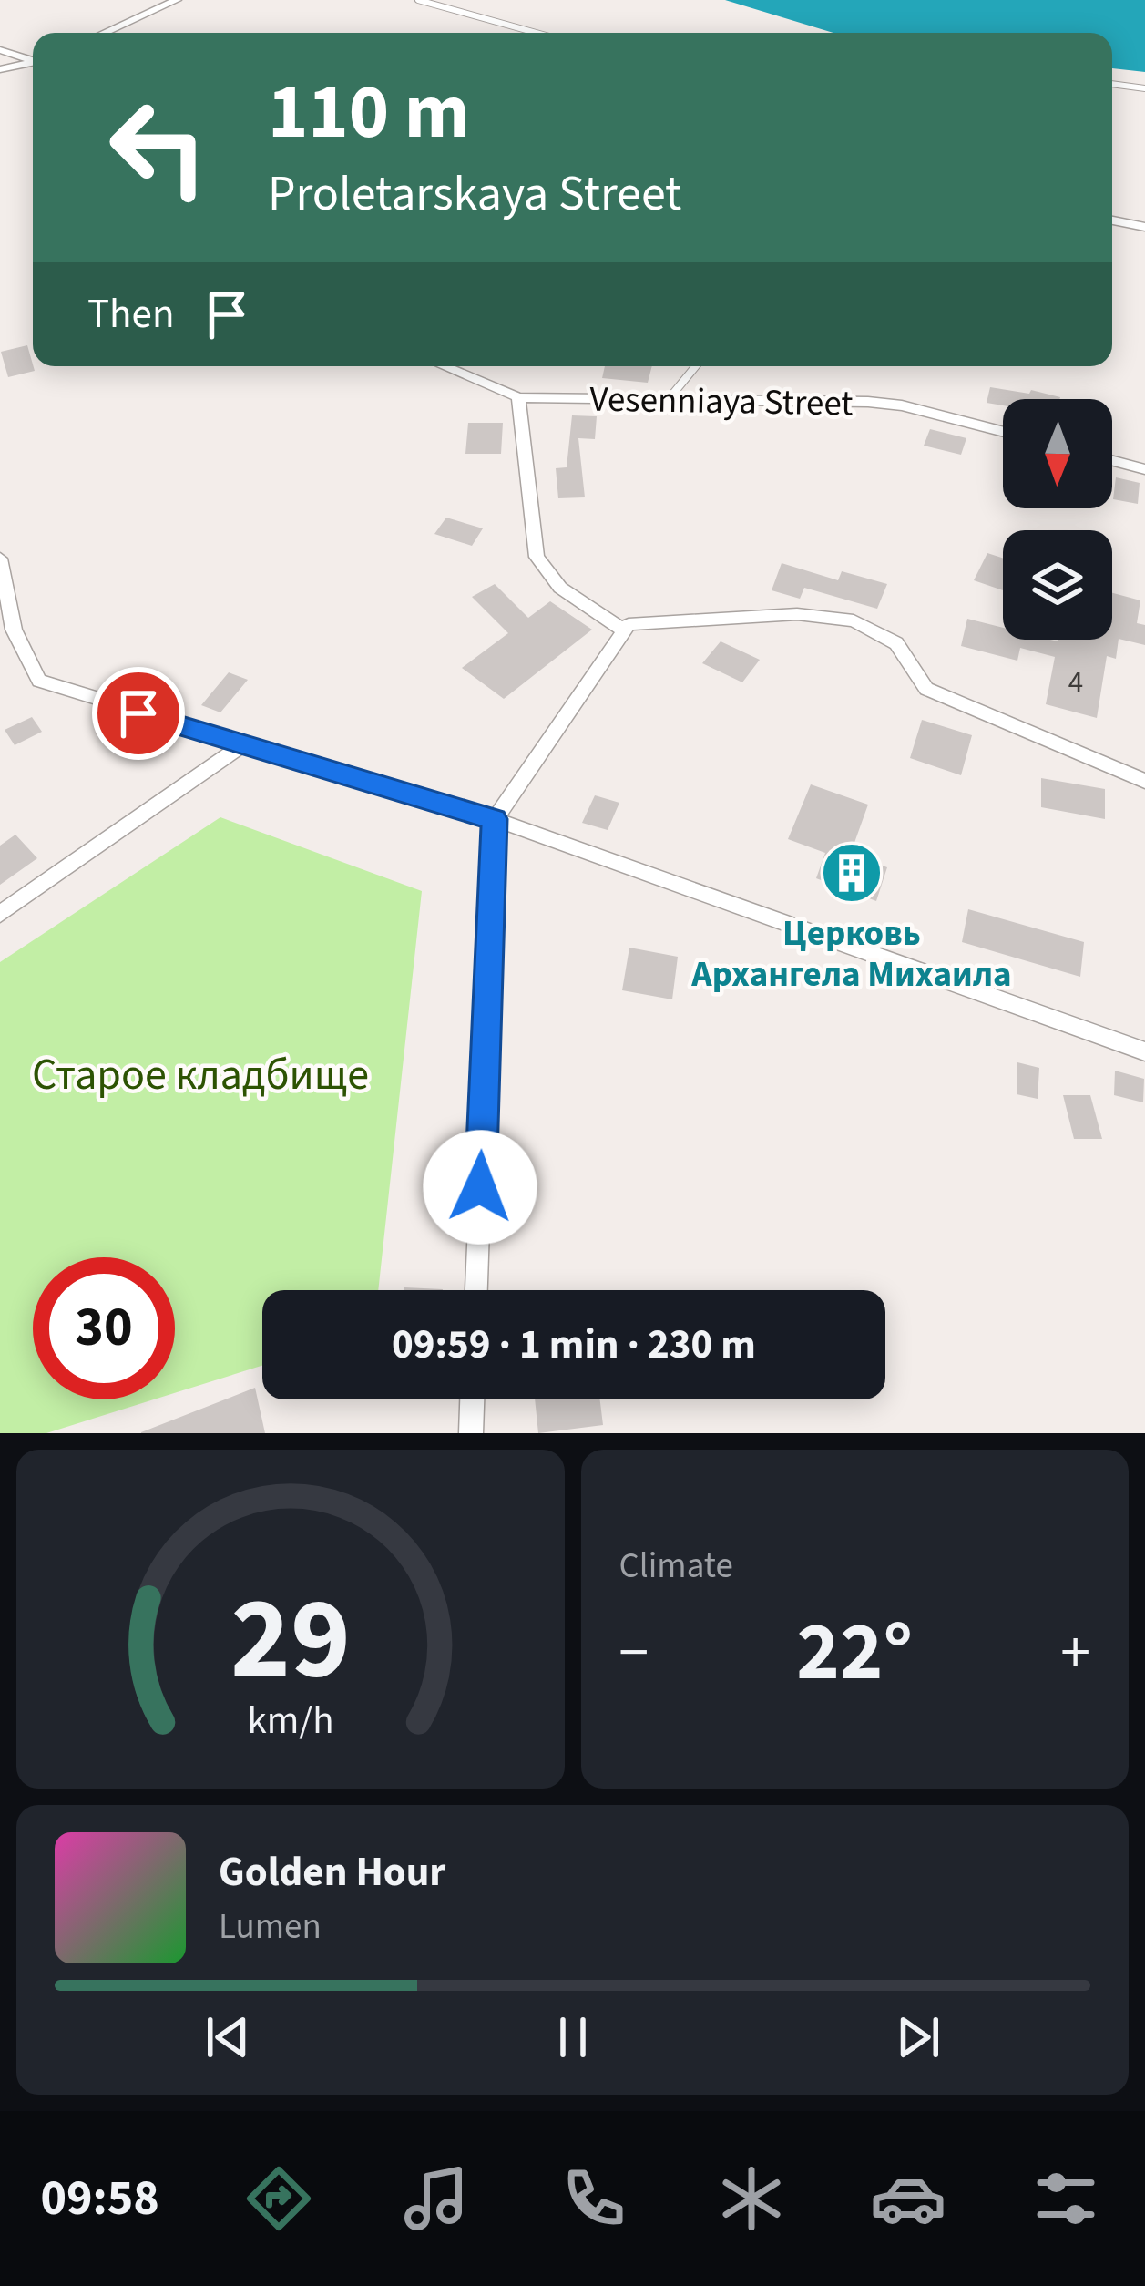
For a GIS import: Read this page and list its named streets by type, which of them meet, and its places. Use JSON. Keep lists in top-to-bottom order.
{
  "streets": {
    "street": ["Vesenniaya Street"]
  },
  "parks": ["Старое кладбище"],
  "places": {
    "building": ["Церковь Архангела Михаила"]
  },
  "house_numbers": ["4"],
  "north": "bottom",
  "page": {
    "turn": ["110 m", "Proletarskaya Street"],
    "then": "Then",
    "limit": "30",
    "trip": "09:59 · 1 min · 230 m",
    "tile": "Climate",
    "heat": ["−", "22°", "+"],
    "song": ["Golden Hour", "Lumen"],
    "tabs": "09:58",
    "gauge": ["29", "km/h"]
  }
}
